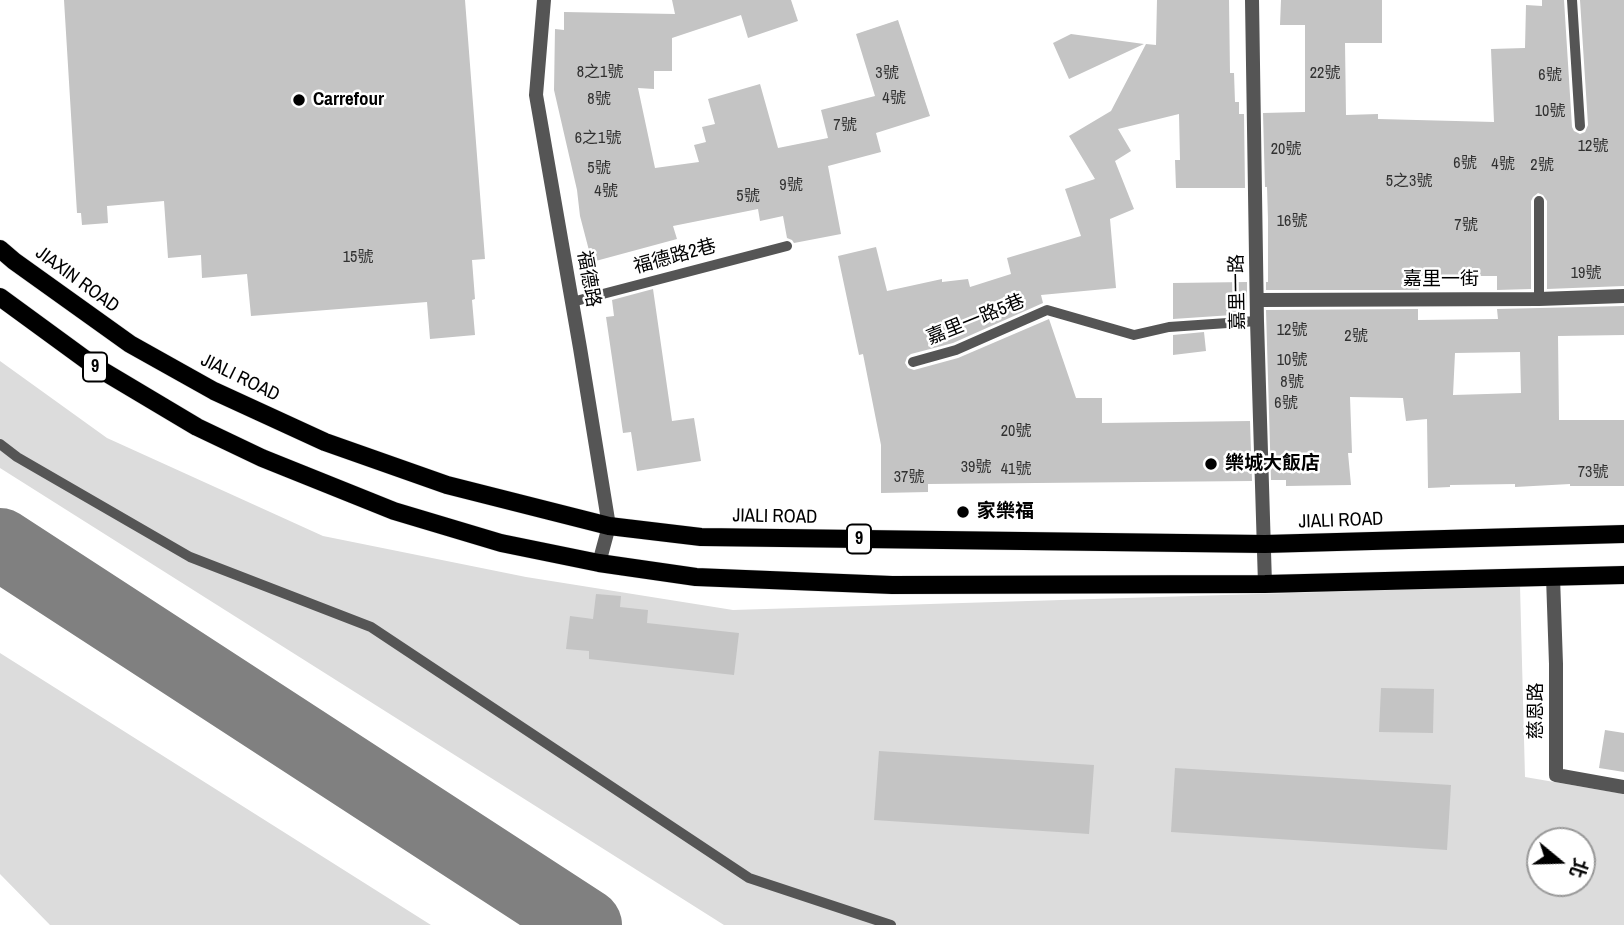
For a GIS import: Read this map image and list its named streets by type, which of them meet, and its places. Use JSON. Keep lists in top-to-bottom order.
{
  "streets": {
    "main road": ["JIAXIN ROAD", "9", "JIALI ROAD"],
    "street": [
      "福德路",
      "嘉里一街",
      "嘉里一路",
      "慈恩路"
    ],
    "lane": ["福德路2巷", "嘉里一路5巷"]
  },
  "crossings": [
    ["福德路2巷", "福德路"],
    ["福德路", "9"],
    ["福德路", "JIALI ROAD"],
    ["JIAXIN ROAD", "JIALI ROAD"],
    ["嘉里一街", "嘉里一路"],
    ["嘉里一路", "嘉里一路5巷"],
    ["嘉里一路", "9"],
    ["嘉里一路", "JIALI ROAD"],
    ["9", "慈恩路"]
  ],
  "places": ["Carrefour", "樂城大飯店", "家樂福"],
  "house_numbers": [
    "8之1號",
    "3號",
    "22號",
    "6號",
    "4號",
    "8號",
    "10號",
    "7號",
    "6之1號",
    "12號",
    "20號",
    "6號",
    "4號",
    "2號",
    "5號",
    "5之3號",
    "9號",
    "4號",
    "5號",
    "16號",
    "7號",
    "15號",
    "19號",
    "12號",
    "2號",
    "10號",
    "8號",
    "6號",
    "20號",
    "39號",
    "41號",
    "73號",
    "37號"
  ],
  "north": "right"
}
